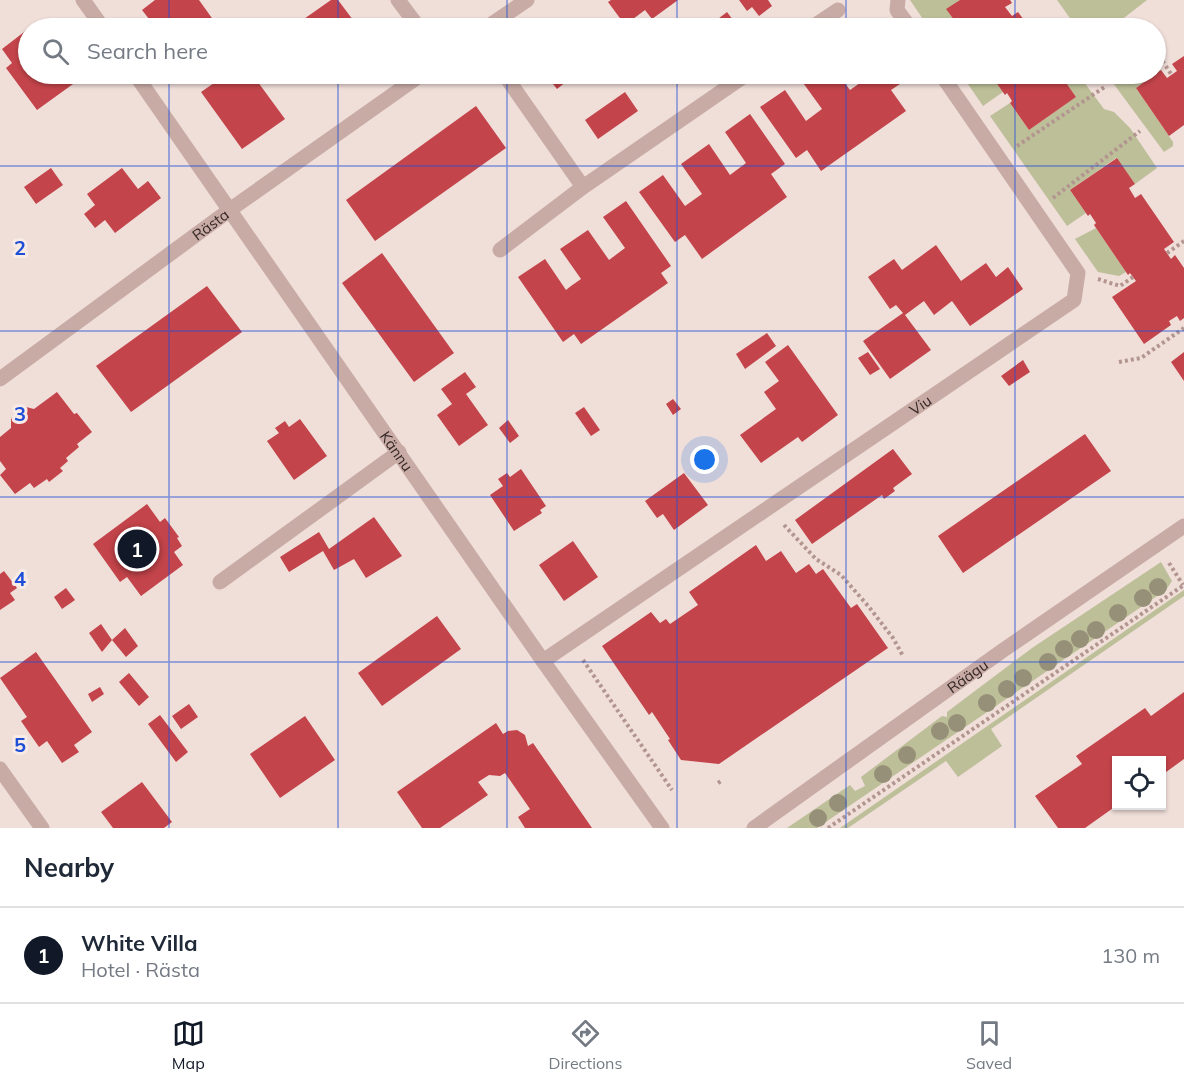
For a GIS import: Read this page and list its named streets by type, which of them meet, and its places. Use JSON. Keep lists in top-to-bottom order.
{
  "streets": {
    "street": [
      "Rästa",
      "Viu",
      "Kännu",
      "Räägu"
    ]
  },
  "crossings": [
    ["Rästa", "Kännu"],
    ["Viu", "Kännu"]
  ],
  "page": {
    "search": "Search here",
    "pins": "1",
    "heading": "Nearby",
    "list": [
      {
        "mark": "1",
        "name": "White Villa",
        "note": "Hotel · Rästa",
        "value": "130 m"
      }
    ],
    "nav": ["Map", "Directions", "Saved"]
  },
  "grid": {
    "rows": [
      "2",
      "3",
      "4",
      "5"
    ]
  }
}
